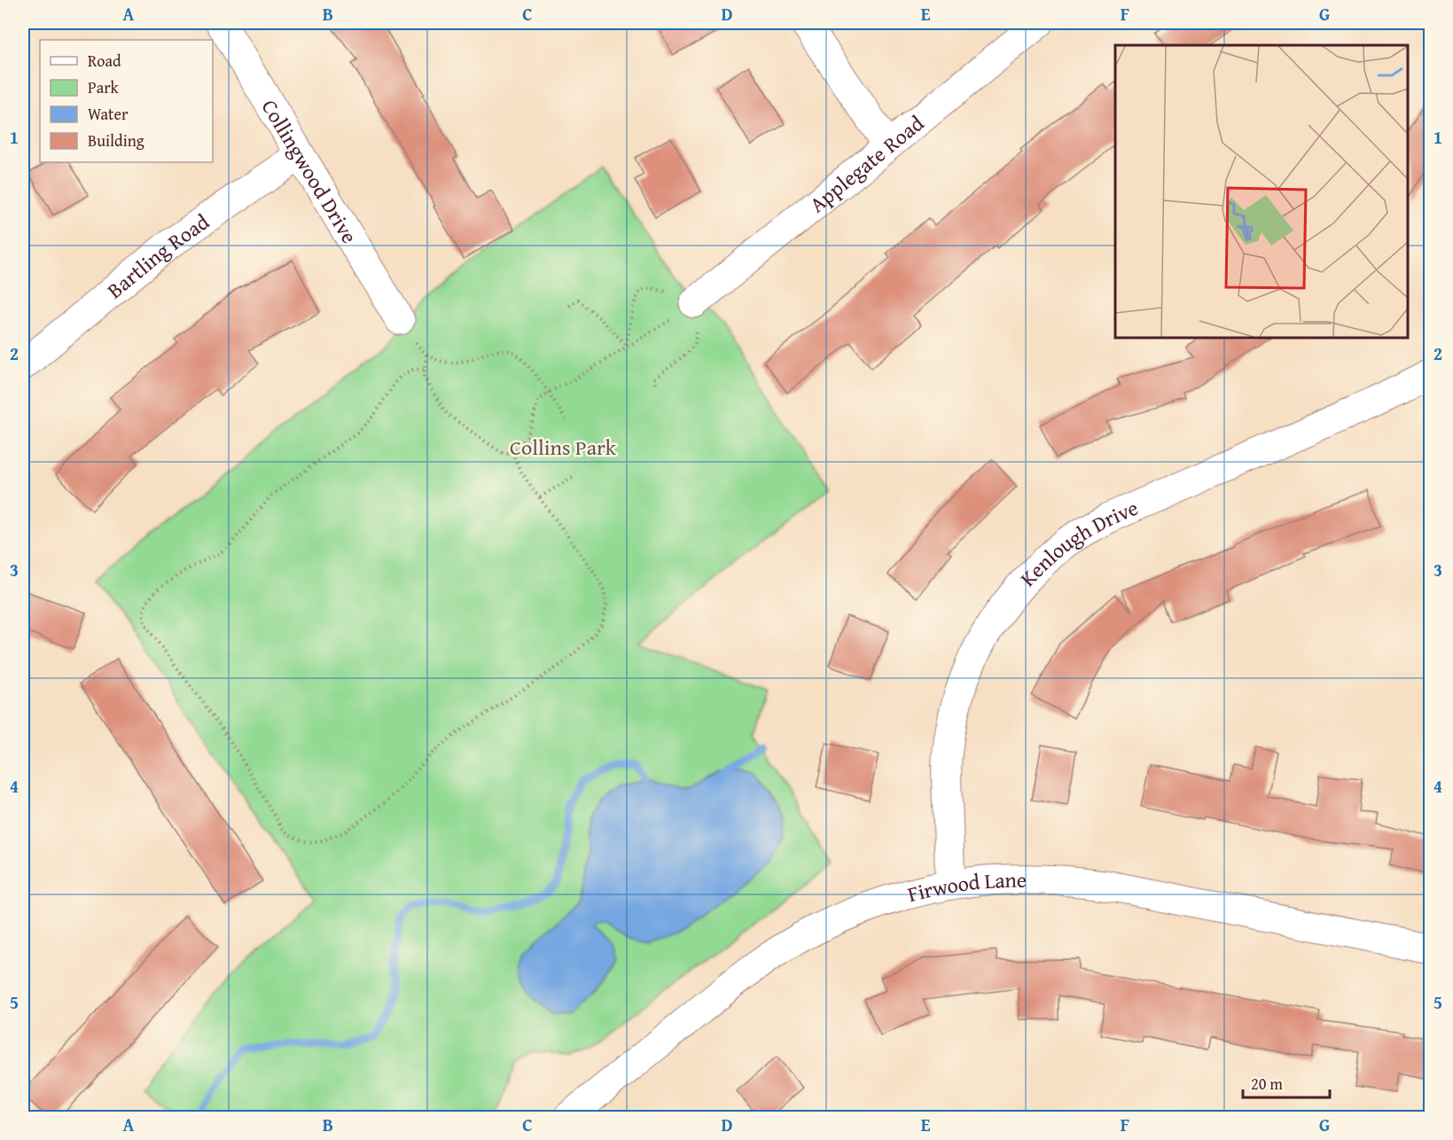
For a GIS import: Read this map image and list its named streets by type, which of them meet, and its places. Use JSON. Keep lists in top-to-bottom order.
{
  "streets": {
    "street": [
      "Applegate Road",
      "Collingwood Drive",
      "Bartling Road",
      "Kenlough Drive",
      "Firwood Lane"
    ]
  },
  "crossings": [
    ["Collingwood Drive", "Bartling Road"],
    ["Kenlough Drive", "Firwood Lane"]
  ],
  "parks": ["Collins Park"],
  "legend": [
    "Road",
    "Park",
    "Water",
    "Building"
  ],
  "scale_bar": "20 m",
  "grid": {
    "columns": [
      "A",
      "B",
      "C",
      "D",
      "E",
      "F",
      "G"
    ],
    "rows": [
      "1",
      "2",
      "3",
      "4",
      "5"
    ]
  }
}
